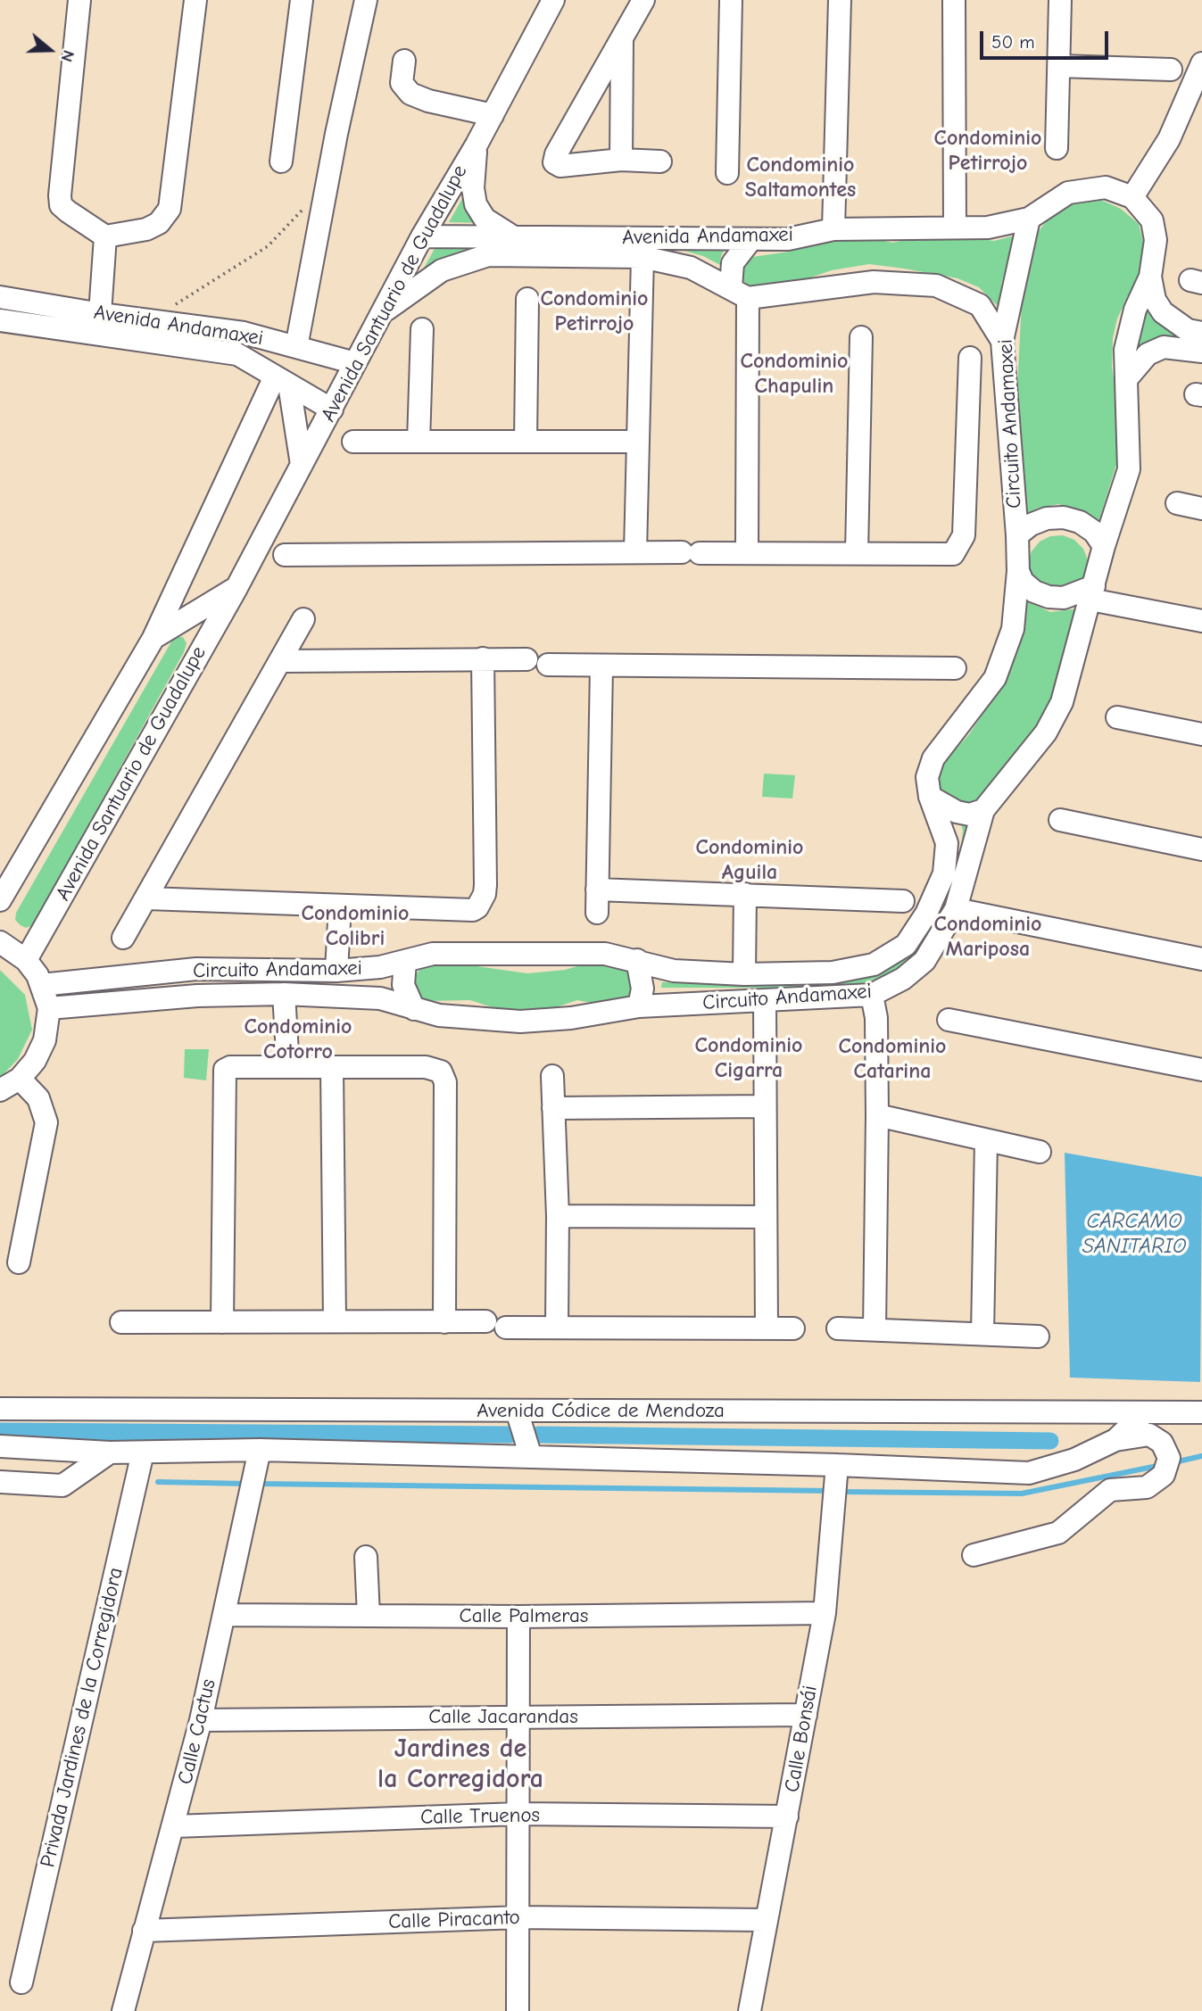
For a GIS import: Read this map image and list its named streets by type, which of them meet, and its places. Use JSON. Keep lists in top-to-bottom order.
{
  "streets": {
    "street": [
      "Avenida Andamaxei",
      "Avenida Santuario de Guadalupe",
      "Circuito Andamaxei",
      "Avenida Códice de Mendoza",
      "Calle Palmeras",
      "Calle Jacarandas",
      "Privada Jardines de la Corregidora",
      "Calle Cactus",
      "Calle Bonsái",
      "Calle Truenos",
      "Calle Piracanto"
    ]
  },
  "crossings": [
    ["Avenida Andamaxei", "Avenida Santuario de Guadalupe"],
    ["Avenida Andamaxei", "Circuito Andamaxei"],
    ["Calle Palmeras", "Calle Cactus"],
    ["Calle Palmeras", "Calle Bonsái"],
    ["Calle Jacarandas", "Calle Cactus"],
    ["Calle Jacarandas", "Calle Bonsái"],
    ["Calle Cactus", "Calle Truenos"],
    ["Calle Cactus", "Calle Piracanto"],
    ["Calle Bonsái", "Calle Truenos"],
    ["Calle Bonsái", "Calle Piracanto"]
  ],
  "districts": [
    "Condominio Petirrojo",
    "Condominio Saltamontes",
    "Condominio Petirrojo",
    "Condominio Chapulin",
    "Condominio Aguila",
    "Condominio Colibri",
    "Condominio Mariposa",
    "Condominio Cotorro",
    "Condominio Cigarra",
    "Condominio Catarina",
    "Jardines de la Corregidora"
  ],
  "water": ["CARCAMO SANITARIO"],
  "scale_bar": "50 m",
  "north": "right"
}
